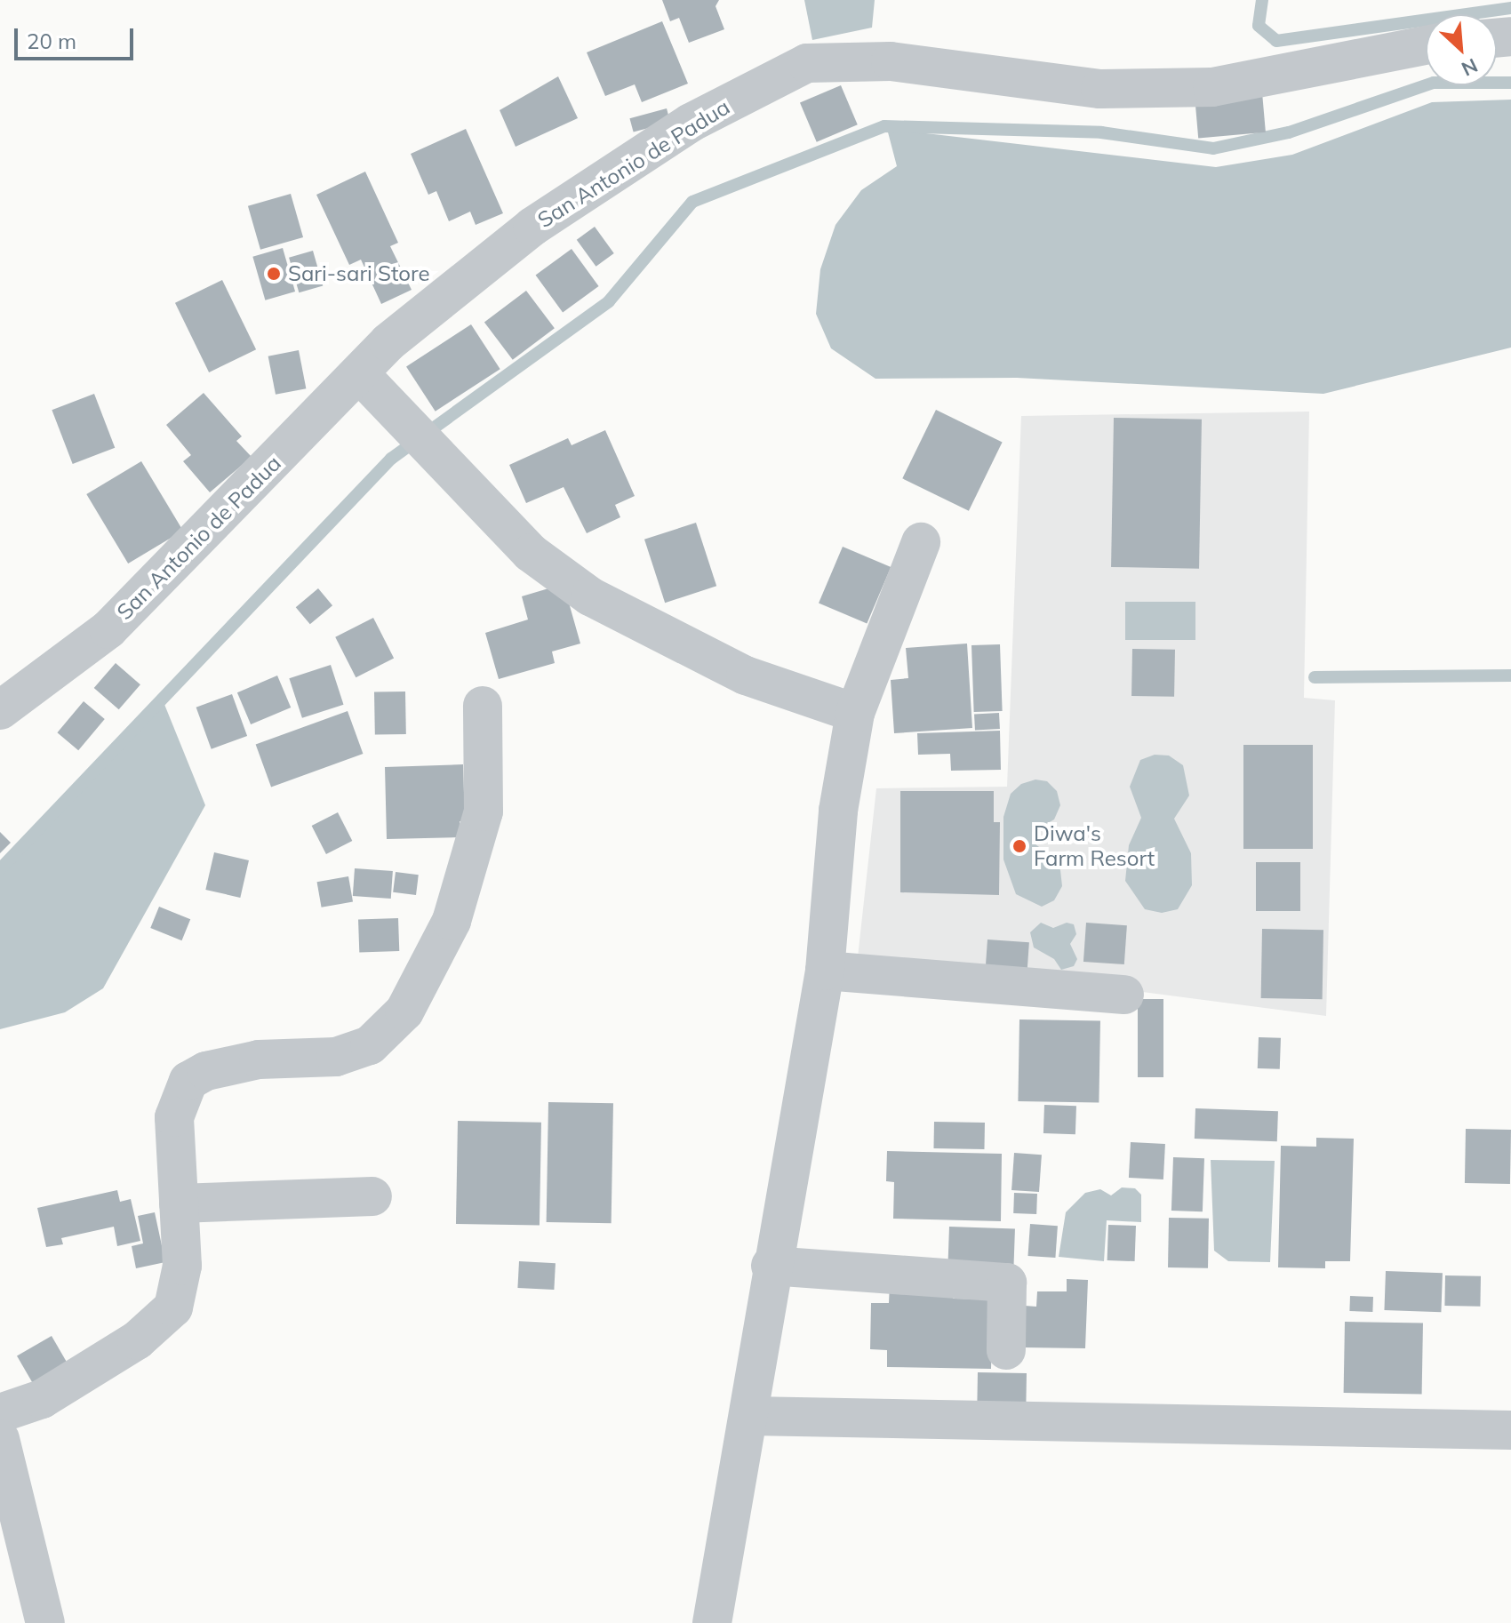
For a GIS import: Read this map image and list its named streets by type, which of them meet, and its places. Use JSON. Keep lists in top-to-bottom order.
{
  "streets": {
    "street": ["San Antonio de Padua"]
  },
  "places": ["Sari-sari Store", "Diwa's Farm Resort"],
  "scale_bar": "20 m",
  "north": "bottom right"
}
